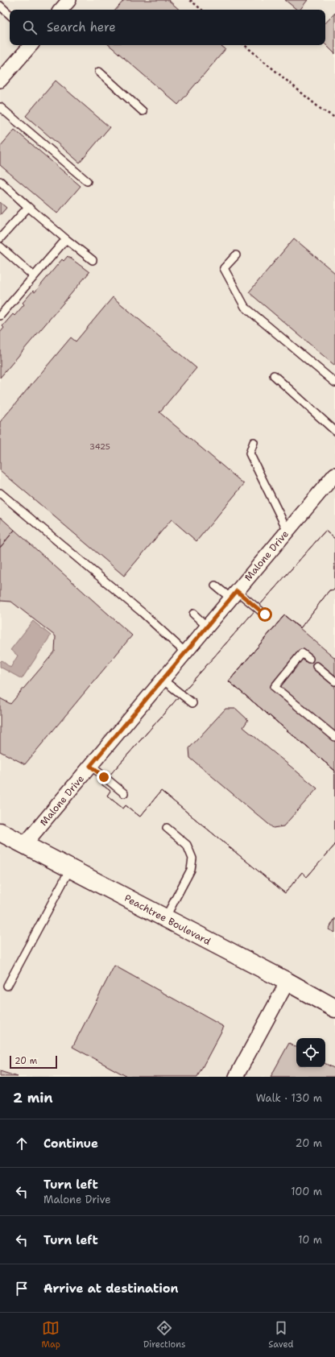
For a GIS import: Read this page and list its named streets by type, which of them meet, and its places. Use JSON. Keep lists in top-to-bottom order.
{
  "streets": {
    "highway": ["Peachtree Boulevard"],
    "street": ["Malone Drive"]
  },
  "crossings": [
    ["Malone Drive", "Peachtree Boulevard"]
  ],
  "house_numbers": ["3425"],
  "scale_bar": "20 m",
  "page": {
    "search": "Search here",
    "scale": "20 m",
    "heading": ["2 min", "Walk · 130 m"],
    "list": [
      ["Continue", "20 m"],
      ["Turn left", "Malone Drive", "100 m"],
      ["Turn left", "10 m"],
      "Arrive at destination"
    ],
    "nav": ["Map", "Directions", "Saved"]
  }
}
